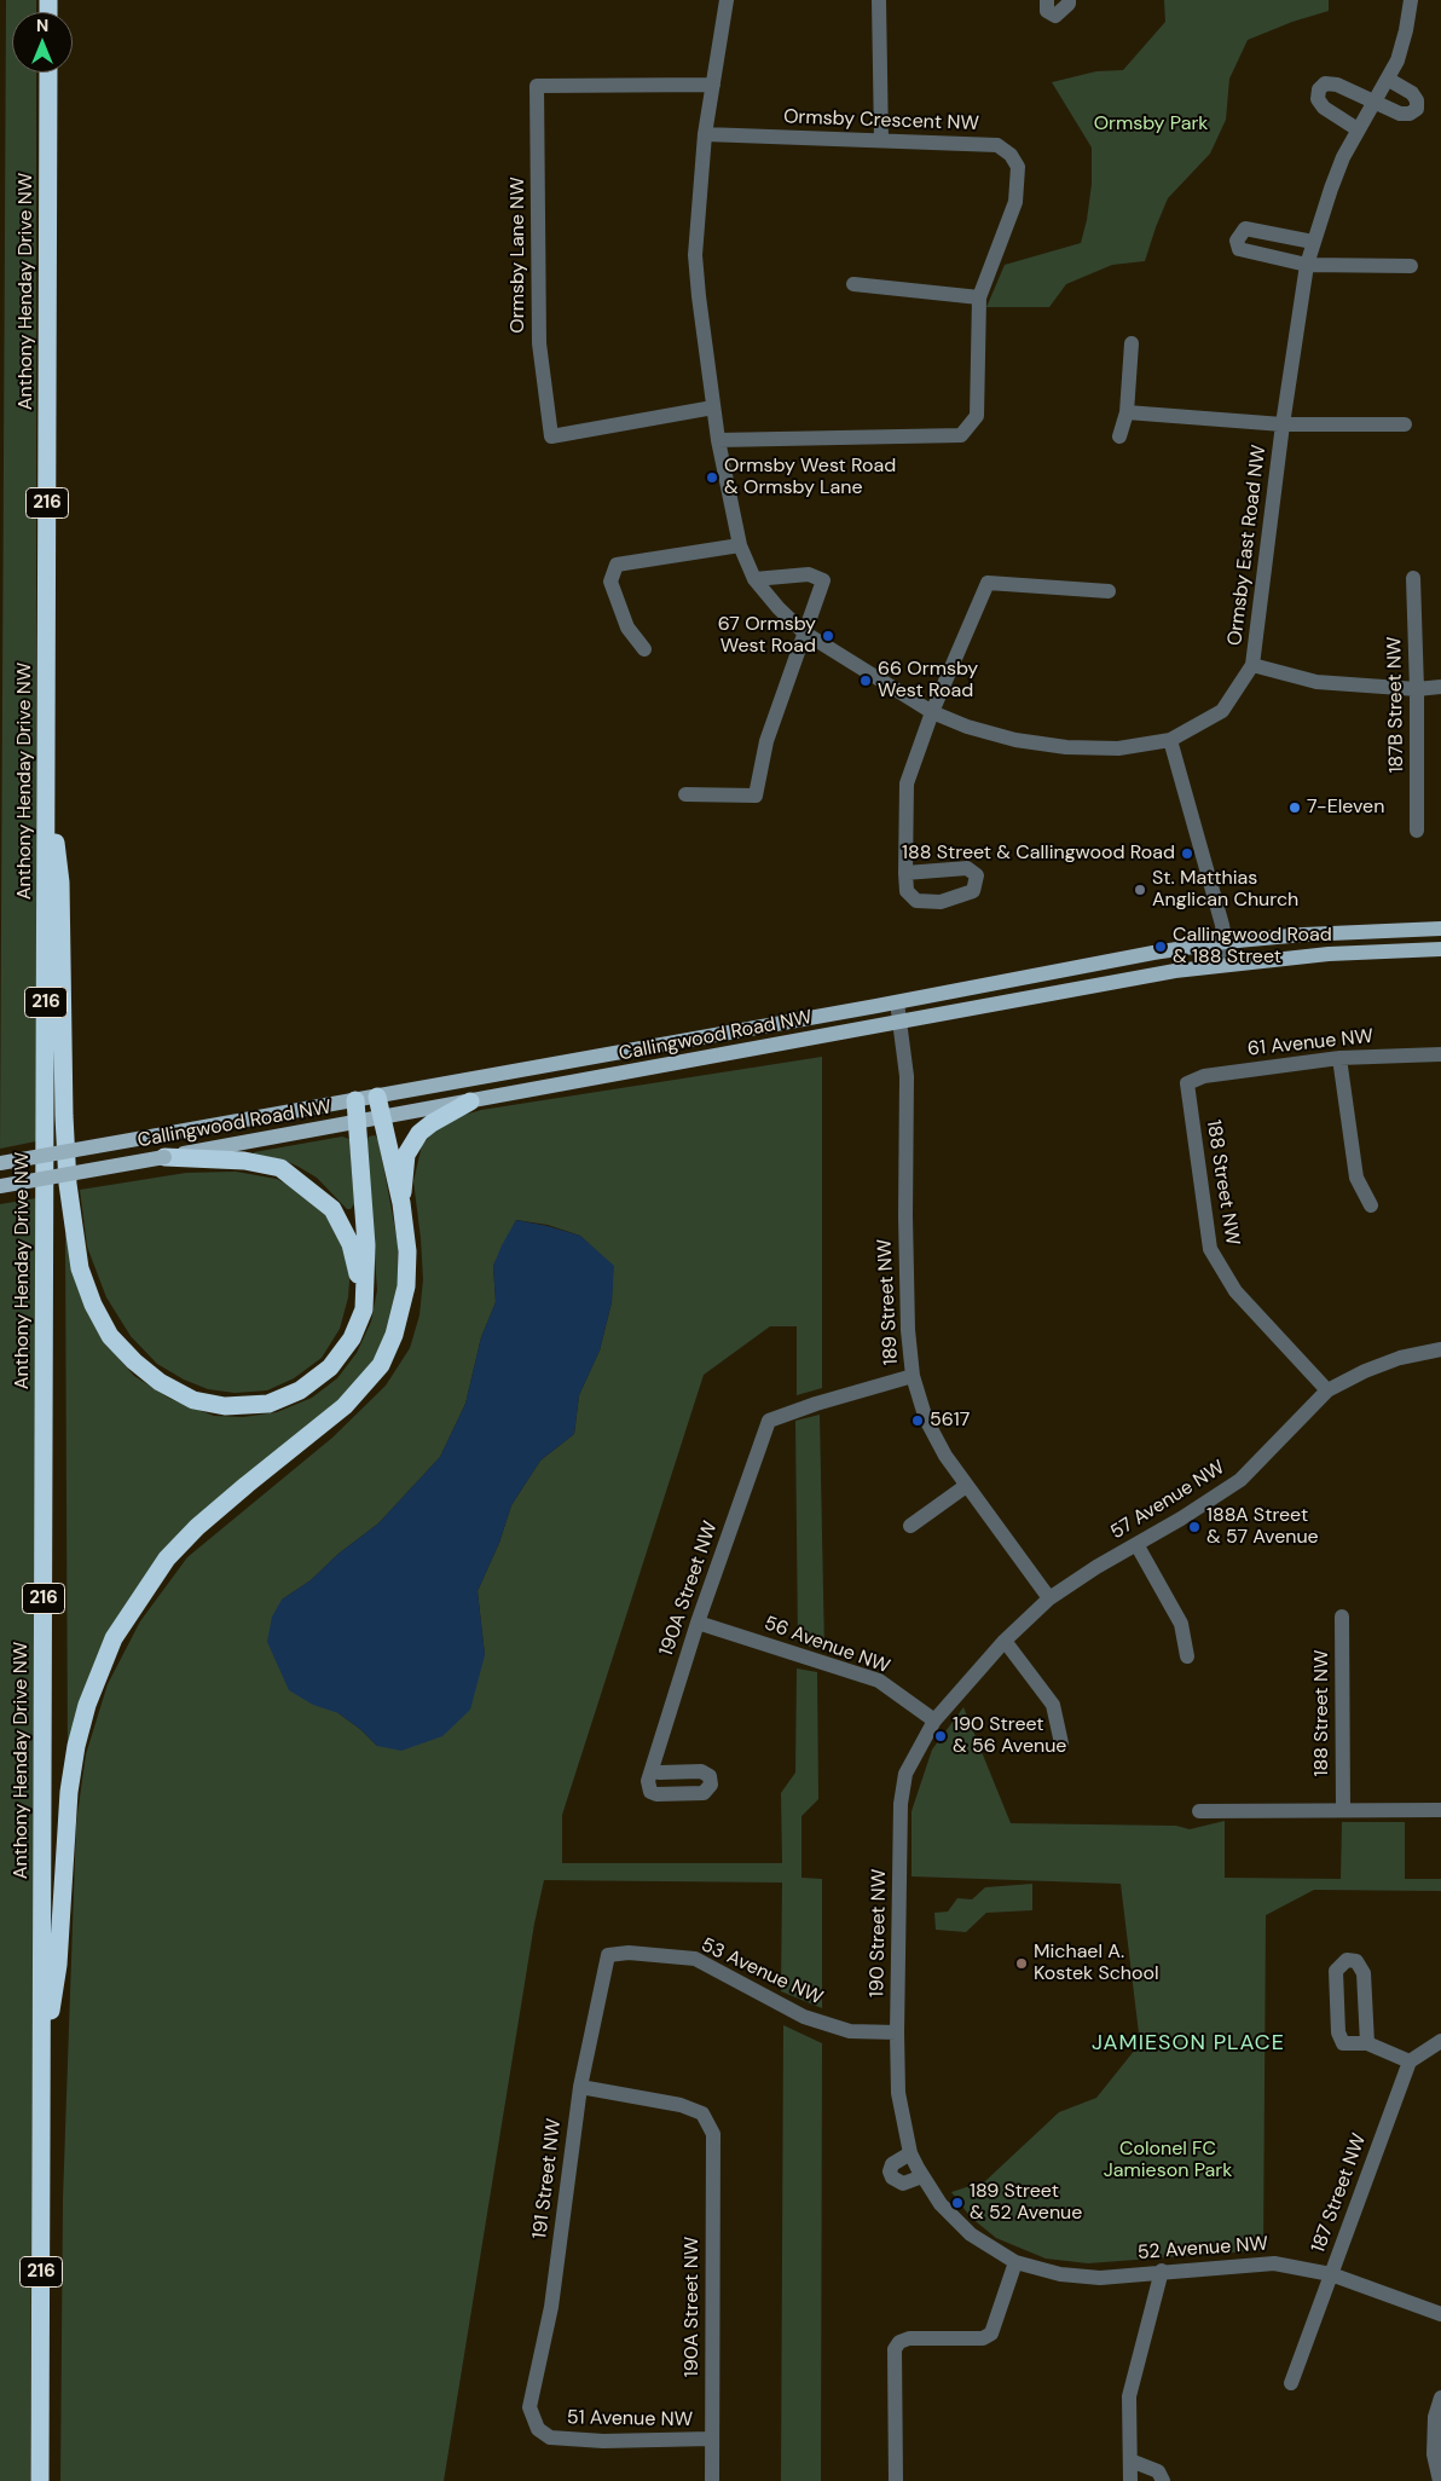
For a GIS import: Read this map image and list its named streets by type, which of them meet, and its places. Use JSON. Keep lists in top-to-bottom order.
{
  "streets": {
    "highway": ["Anthony Henday Drive NW", "216"],
    "main road": ["Callingwood Road NW"],
    "street": [
      "Ormsby Crescent NW",
      "Ormsby Lane NW",
      "Ormsby East Road NW",
      "187B Street NW",
      "61 Avenue NW",
      "188 Street NW",
      "189 Street NW",
      "57 Avenue NW",
      "190A Street NW",
      "56 Avenue NW",
      "190 Street NW",
      "53 Avenue NW",
      "191 Street NW",
      "187 Street NW",
      "52 Avenue NW",
      "51 Avenue NW"
    ]
  },
  "crossings": [
    ["Callingwood Road NW", "189 Street NW"],
    ["61 Avenue NW", "188 Street NW"],
    ["188 Street NW", "57 Avenue NW"],
    ["189 Street NW", "57 Avenue NW"],
    ["189 Street NW", "190A Street NW"],
    ["57 Avenue NW", "56 Avenue NW"],
    ["57 Avenue NW", "190 Street NW"],
    ["190A Street NW", "56 Avenue NW"],
    ["190A Street NW", "191 Street NW"],
    ["190A Street NW", "51 Avenue NW"],
    ["56 Avenue NW", "190 Street NW"],
    ["190 Street NW", "53 Avenue NW"],
    ["190 Street NW", "52 Avenue NW"],
    ["53 Avenue NW", "191 Street NW"],
    ["191 Street NW", "51 Avenue NW"],
    ["187 Street NW", "52 Avenue NW"]
  ],
  "districts": ["JAMIESON PLACE"],
  "parks": ["Ormsby Park", "Colonel FC Jamieson Park"],
  "places": [
    "Ormsby West Road & Ormsby Lane",
    "67 Ormsby West Road",
    "66 Ormsby West Road",
    "7-Eleven",
    "188 Street & Callingwood Road",
    "St. Matthias Anglican Church",
    "Callingwood Road & 188 Street",
    "5617",
    "188A Street & 57 Avenue",
    "190 Street & 56 Avenue",
    "Michael A. Kostek School",
    "189 Street & 52 Avenue"
  ],
  "north": "top"
}
